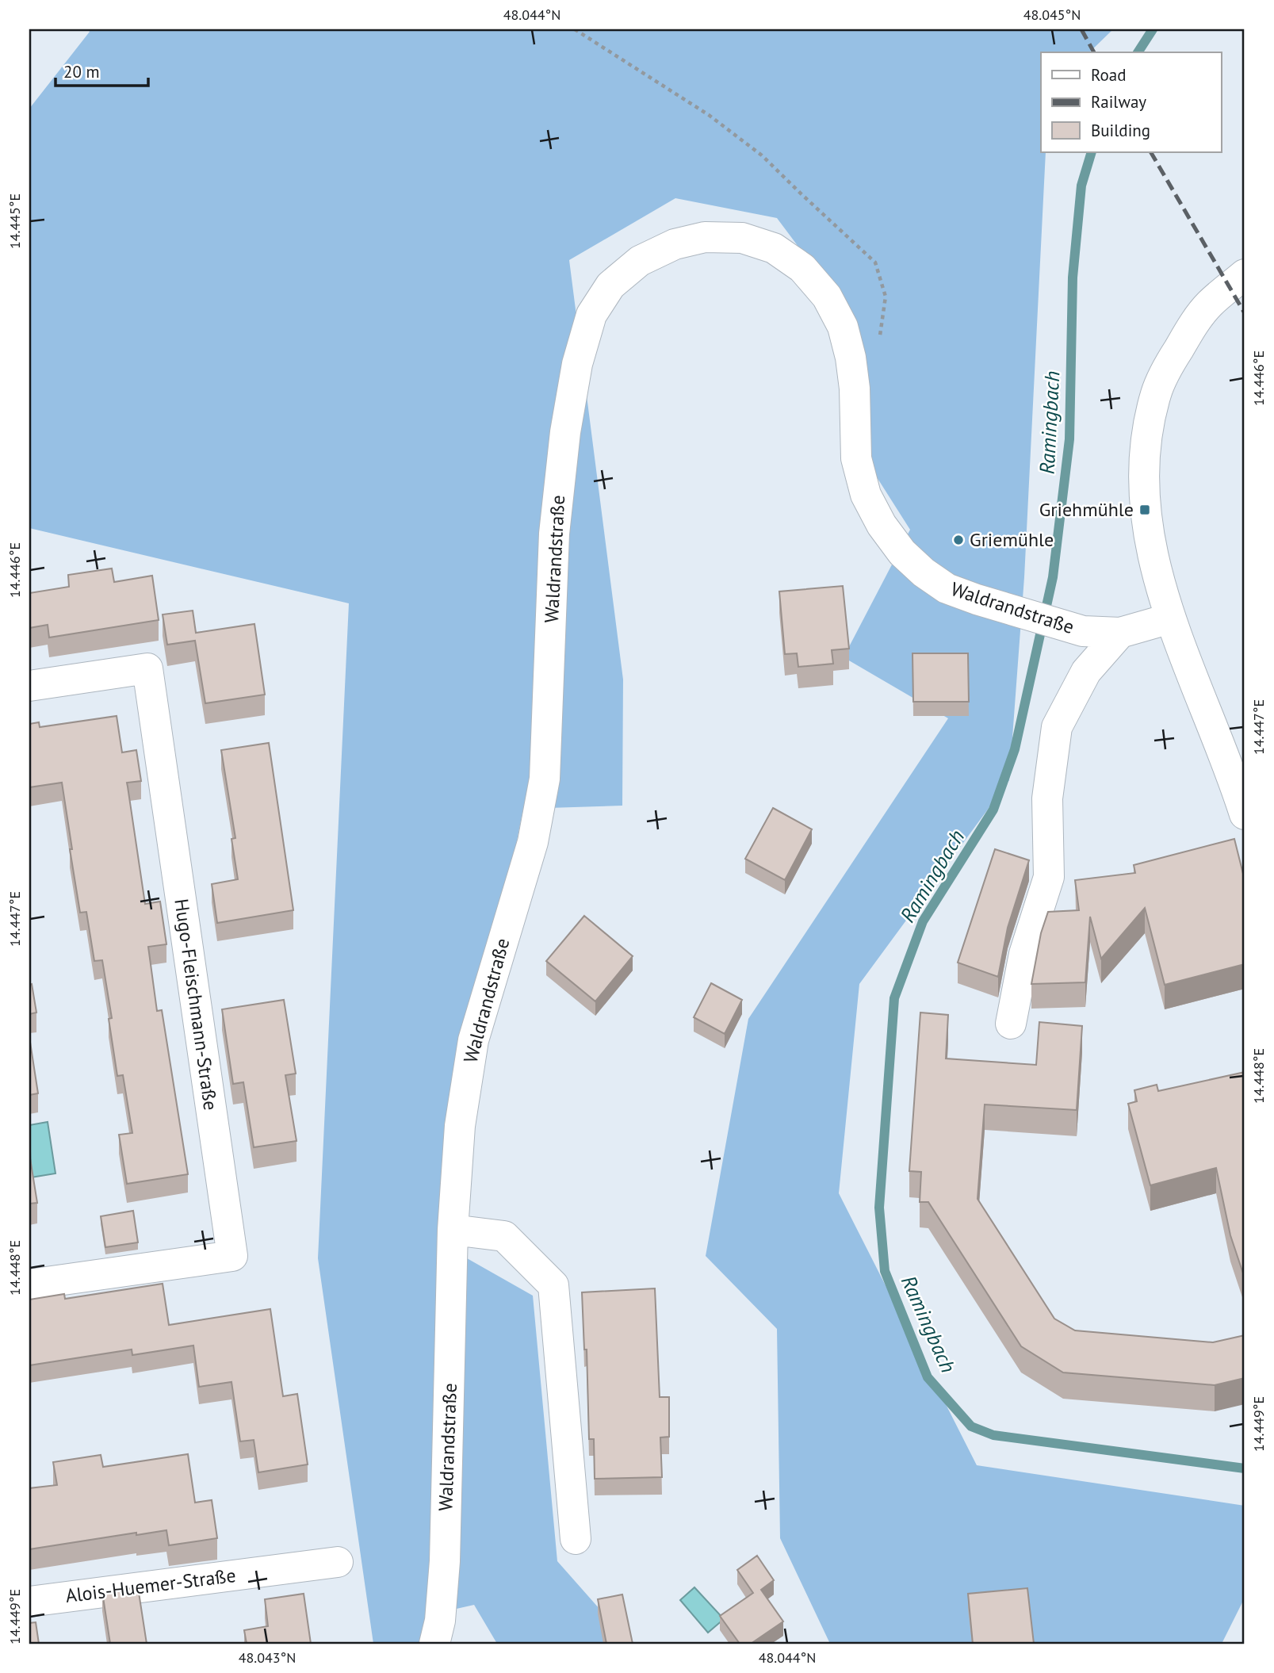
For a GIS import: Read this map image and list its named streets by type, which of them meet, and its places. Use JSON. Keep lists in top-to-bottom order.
{
  "streets": {
    "street": ["Waldrandstraße", "Hugo-Fleischmann-Straße", "Alois-Huemer-Straße"]
  },
  "water": ["Ramingbach"],
  "places": {
    "transit": ["Griehmühle"],
    "other": ["Griemühle"]
  },
  "legend": ["Road", "Railway", "Building"],
  "scale_bar": "20 m",
  "coordinates": [
    "48.044°N",
    "48.045°N",
    "14.445°E",
    "14.446°E",
    "14.447°E",
    "14.448°E",
    "14.449°E",
    "48.043°N"
  ]
}
